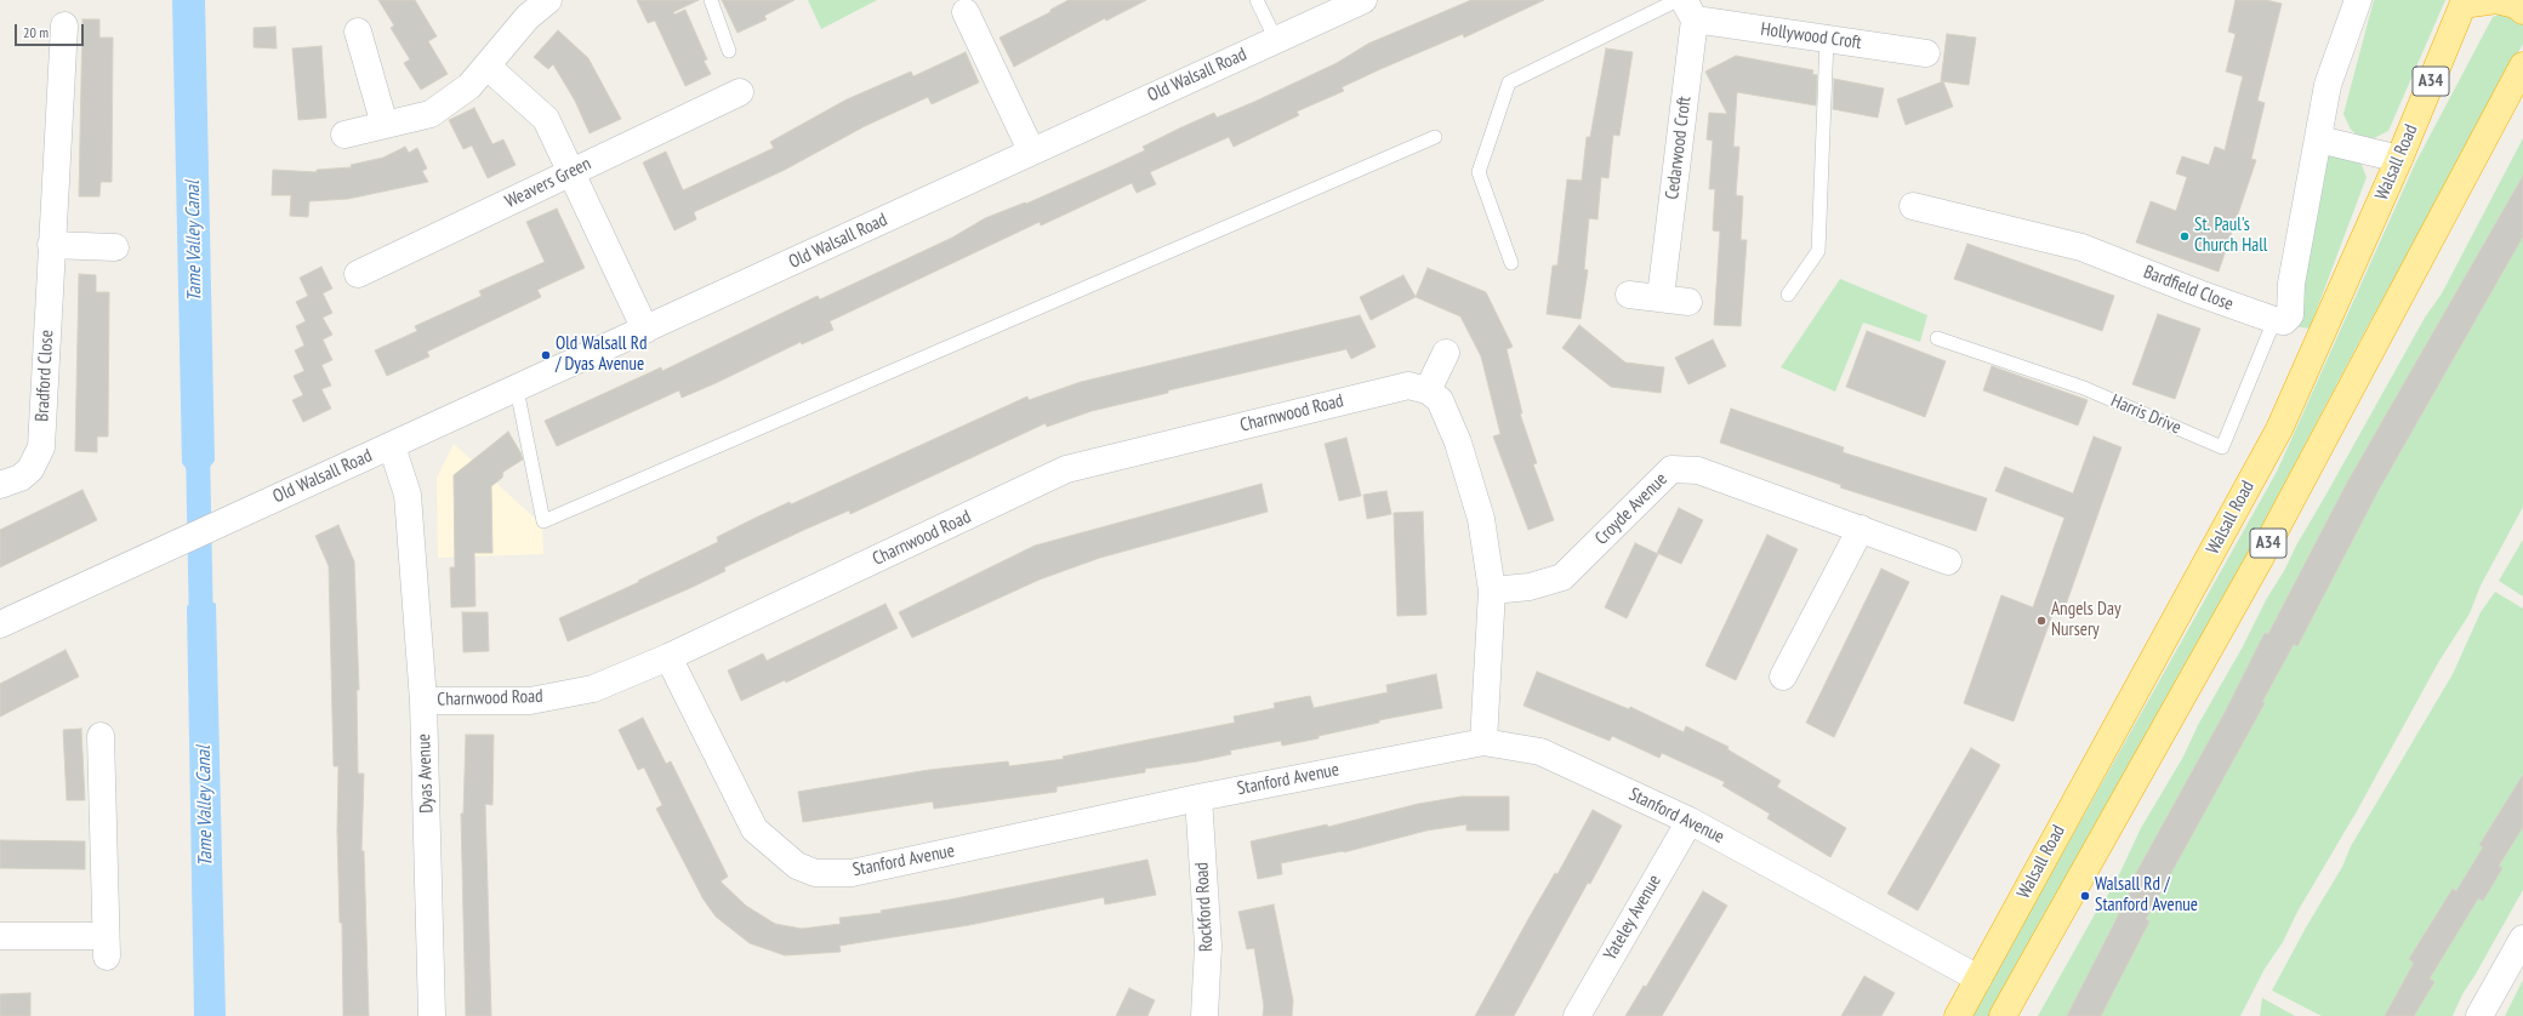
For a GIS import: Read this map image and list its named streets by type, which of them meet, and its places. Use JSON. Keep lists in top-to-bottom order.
{
  "streets": {
    "highway": ["A34", "Walsall Road"],
    "street": [
      "Hollywood Croft",
      "Old Walsall Road",
      "Cedarwood Croft",
      "Weavers Green",
      "Bardfield Close",
      "Bradford Close",
      "Charnwood Road",
      "Croyde Avenue",
      "Dyas Avenue",
      "Stanford Avenue",
      "Rockford Road",
      "Yateley Avenue"
    ],
    "lane": ["Harris Drive"]
  },
  "crossings": [
    ["Hollywood Croft", "Cedarwood Croft"],
    ["Old Walsall Road", "Dyas Avenue"],
    ["Walsall Road", "Stanford Avenue"],
    ["Bardfield Close", "Harris Drive"],
    ["Charnwood Road", "Dyas Avenue"],
    ["Charnwood Road", "Stanford Avenue"],
    ["Stanford Avenue", "Rockford Road"],
    ["Stanford Avenue", "Yateley Avenue"]
  ],
  "water": ["Tame Valley Canal"],
  "places": [
    "St. Paul's Church Hall",
    "Old Walsall Rd / Dyas Avenue",
    "Angels Day Nursery",
    "Walsall Rd / Stanford Avenue"
  ],
  "scale_bar": "20 m"
}
